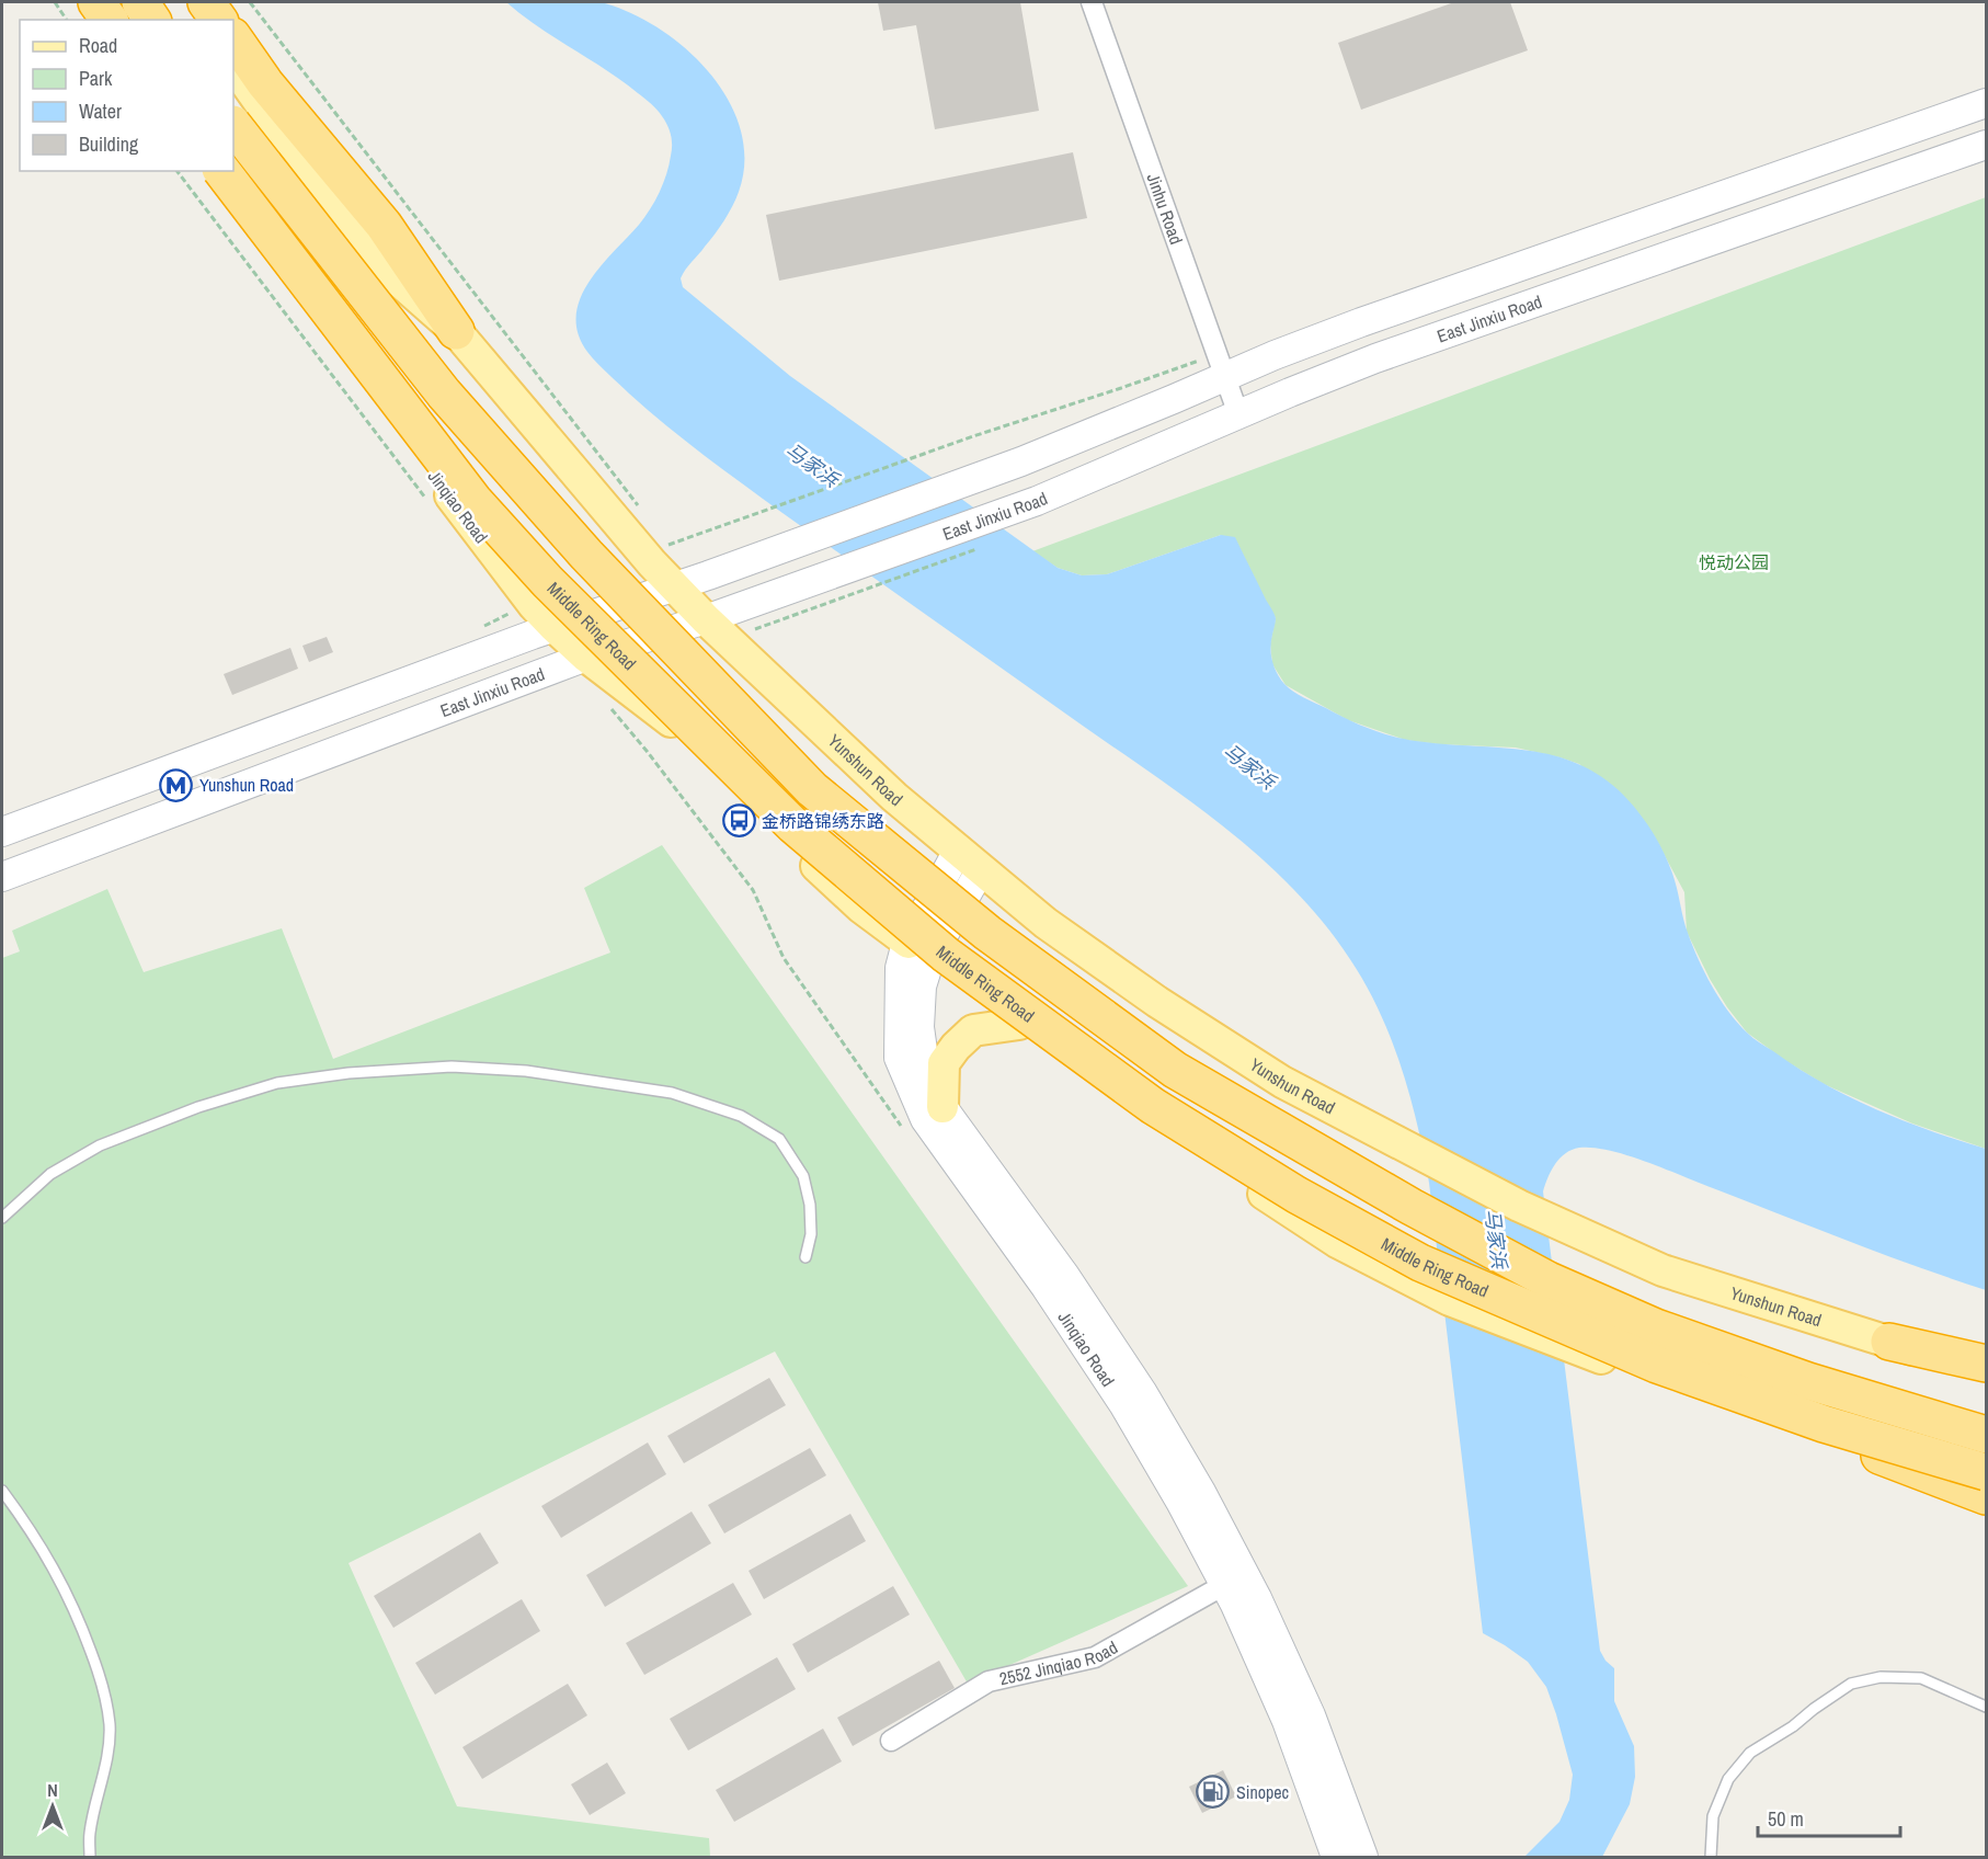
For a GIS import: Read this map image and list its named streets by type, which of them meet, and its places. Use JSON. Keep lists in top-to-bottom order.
{
  "streets": {
    "highway": ["Middle Ring Road"],
    "main road": ["East Jinxiu Road", "Jinqiao Road", "Yunshun Road"],
    "street": ["Jinhu Road", "2552 Jinqiao Road"]
  },
  "crossings": [
    ["Jinhu Road", "East Jinxiu Road"],
    ["East Jinxiu Road", "Jinqiao Road"],
    ["East Jinxiu Road", "Yunshun Road"],
    ["Jinqiao Road", "Yunshun Road"],
    ["Jinqiao Road", "2552 Jinqiao Road"]
  ],
  "water": ["马家浜"],
  "parks": ["悦动公园"],
  "places": {
    "metro station": ["Yunshun Road"],
    "bus stop": ["金桥路锦绣东路"],
    "fuel station": ["Sinopec"]
  },
  "legend": [
    "Road",
    "Park",
    "Water",
    "Building"
  ],
  "scale_bar": "50 m",
  "north": "top"
}
